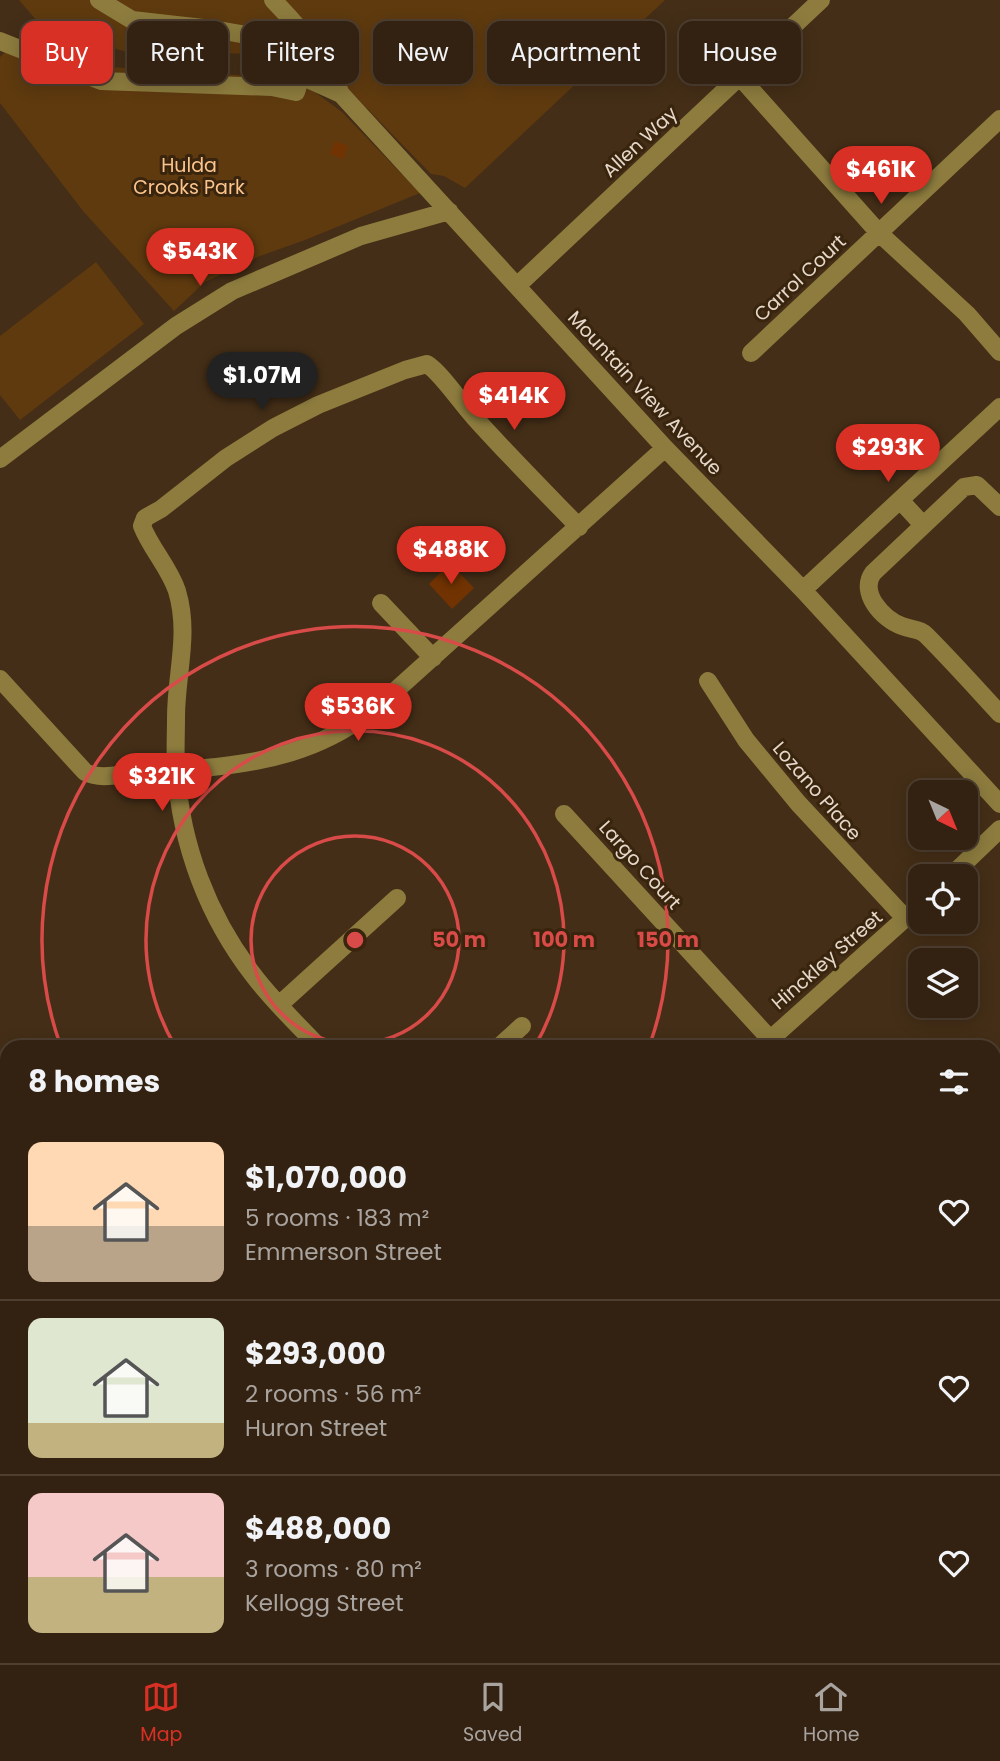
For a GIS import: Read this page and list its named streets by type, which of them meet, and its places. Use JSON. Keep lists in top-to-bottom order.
{
  "streets": {
    "street": [
      "Allen Way",
      "Carrol Court",
      "Mountain View Avenue",
      "Lozano Place",
      "Largo Court",
      "Hinckley Street"
    ]
  },
  "crossings": [
    ["Allen Way", "Mountain View Avenue"],
    ["Lozano Place", "Hinckley Street"]
  ],
  "parks": ["Hulda Crooks Park"],
  "north": "bottom right",
  "page": {
    "chip": [
      "Buy",
      "Rent",
      "Filters",
      "New",
      "Apartment",
      "House"
    ],
    "price": [
      "$461K",
      "$543K",
      "$1.07M",
      "$414K",
      "$293K",
      "$488K",
      "$536K",
      "$321K"
    ],
    "heading": "8 homes",
    "list": [
      {
        "name": "$1,070,000",
        "note": "5 rooms · 183 m² · Emmerson Street"
      },
      {
        "name": "$293,000",
        "note": "2 rooms · 56 m² · Huron Street"
      },
      {
        "name": "$488,000",
        "note": "3 rooms · 80 m² · Kellogg Street"
      }
    ],
    "tabs": ["Map", "Saved", "Home"]
  },
  "rings": ["50 m", "100 m", "150 m"]
}
